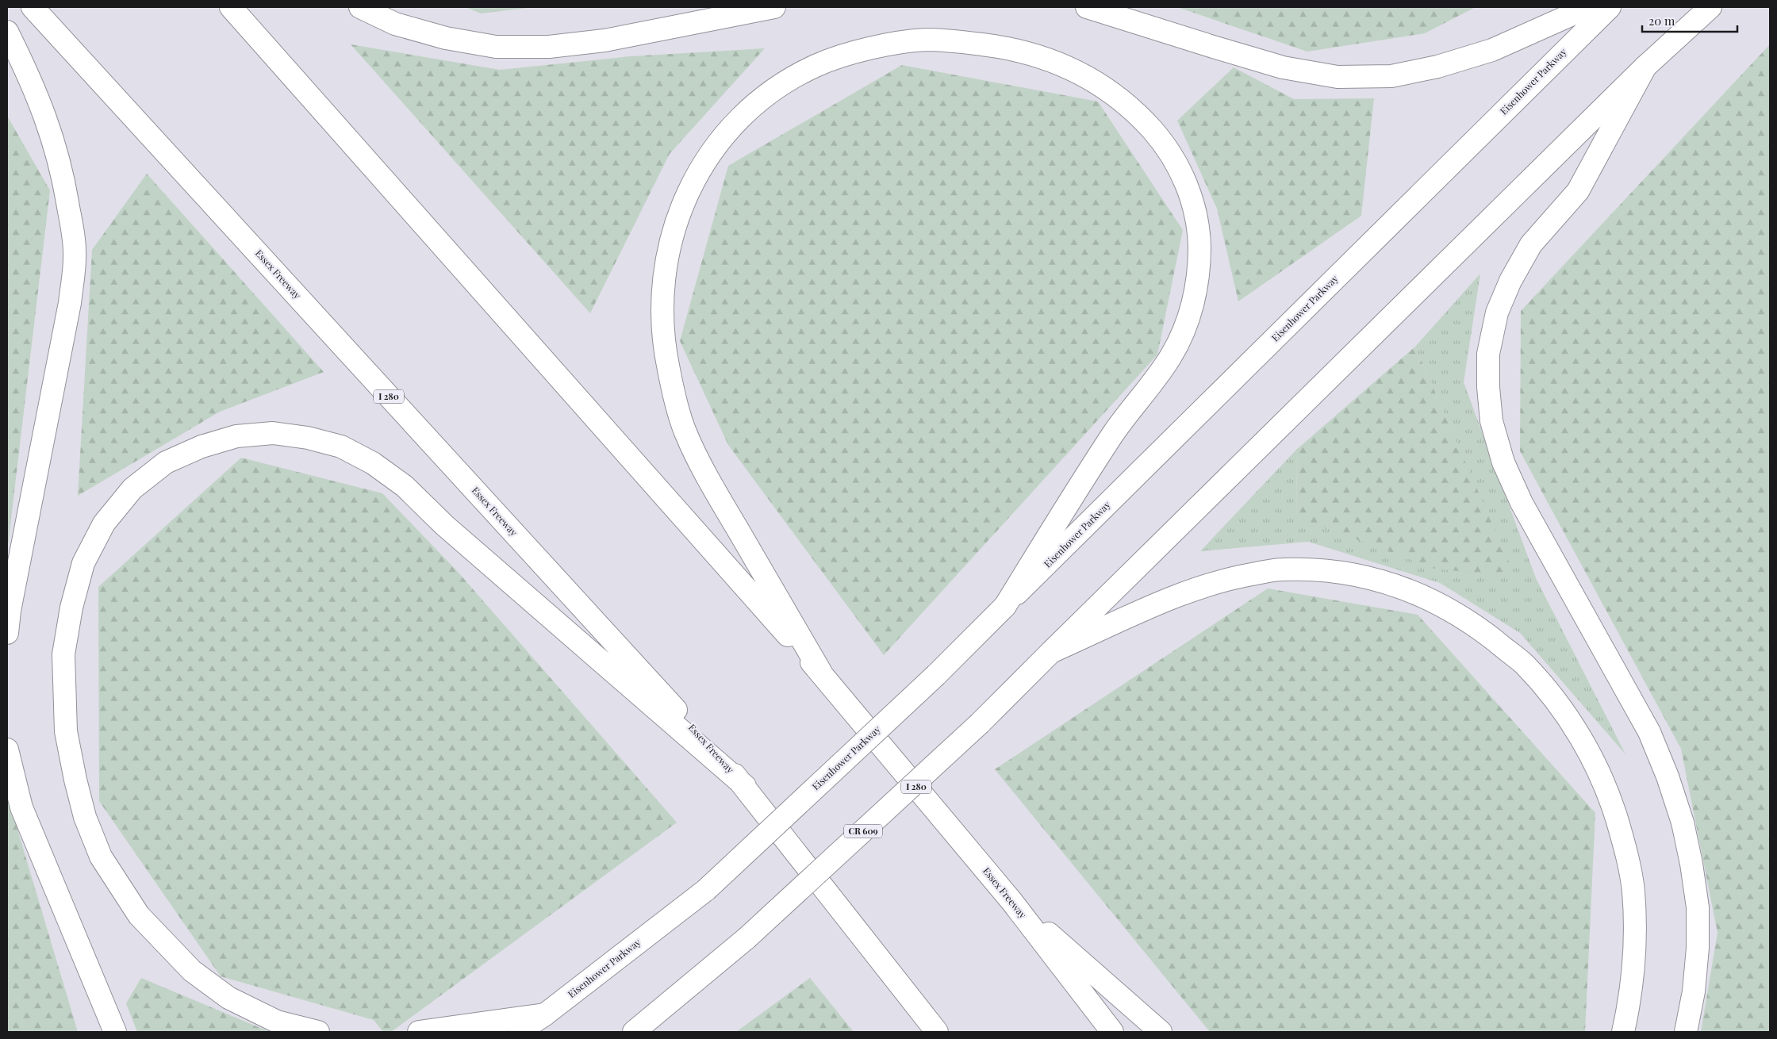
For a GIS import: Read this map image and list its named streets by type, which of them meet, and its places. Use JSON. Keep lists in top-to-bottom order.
{
  "streets": {
    "main road": [
      "Eisenhower Parkway",
      "Essex Freeway",
      "I 280",
      "CR 609"
    ]
  },
  "scale_bar": "20 m"
}
